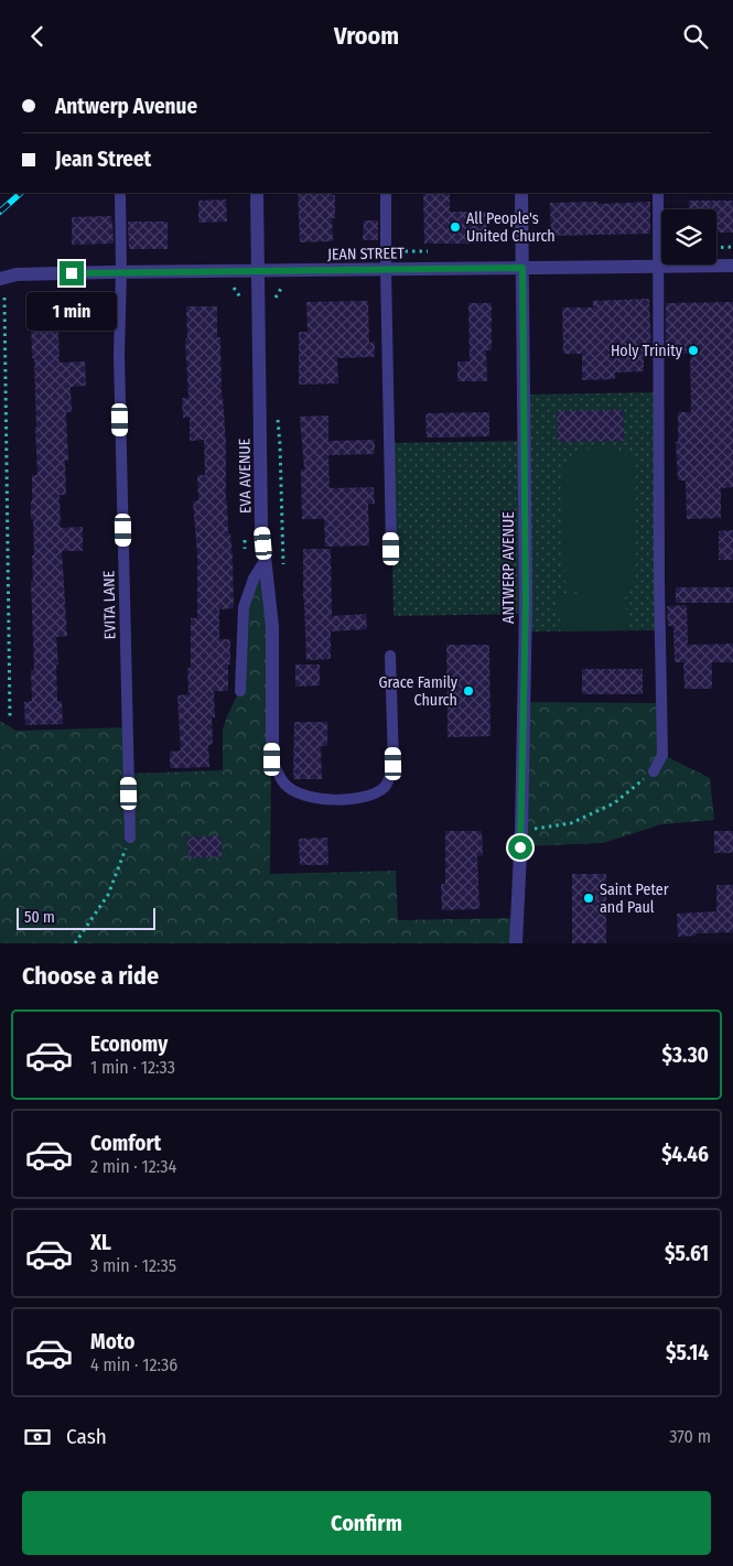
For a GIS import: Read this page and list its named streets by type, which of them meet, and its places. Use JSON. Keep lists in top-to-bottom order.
{
  "streets": {
    "street": ["JEAN STREET", "EVA AVENUE", "ANTWERP AVENUE"],
    "lane": ["EVITA LANE"]
  },
  "crossings": [
    ["JEAN STREET", "EVA AVENUE"],
    ["JEAN STREET", "ANTWERP AVENUE"],
    ["JEAN STREET", "EVITA LANE"]
  ],
  "places": [
    "All People's United Church",
    "Holy Trinity",
    "Grace Family Church",
    "Saint Peter and Paul"
  ],
  "scale_bar": "50 m",
  "page": {
    "header": "Vroom",
    "banner": ["Antwerp Avenue", "Jean Street"],
    "bubble": "1 min",
    "scale": "50 m",
    "heading": "Choose a ride",
    "list": [
      {
        "name": "Economy",
        "note": "1 min · 12:33",
        "value": "$3.30"
      },
      {
        "name": "Comfort",
        "note": "2 min · 12:34",
        "value": "$4.46"
      },
      {
        "name": "XL",
        "note": "3 min · 12:35",
        "value": "$5.61"
      },
      {
        "name": "Moto",
        "note": "4 min · 12:36",
        "value": "$5.14"
      }
    ],
    "pay": ["Cash", "370 m"],
    "buttons": "Confirm"
  }
}
